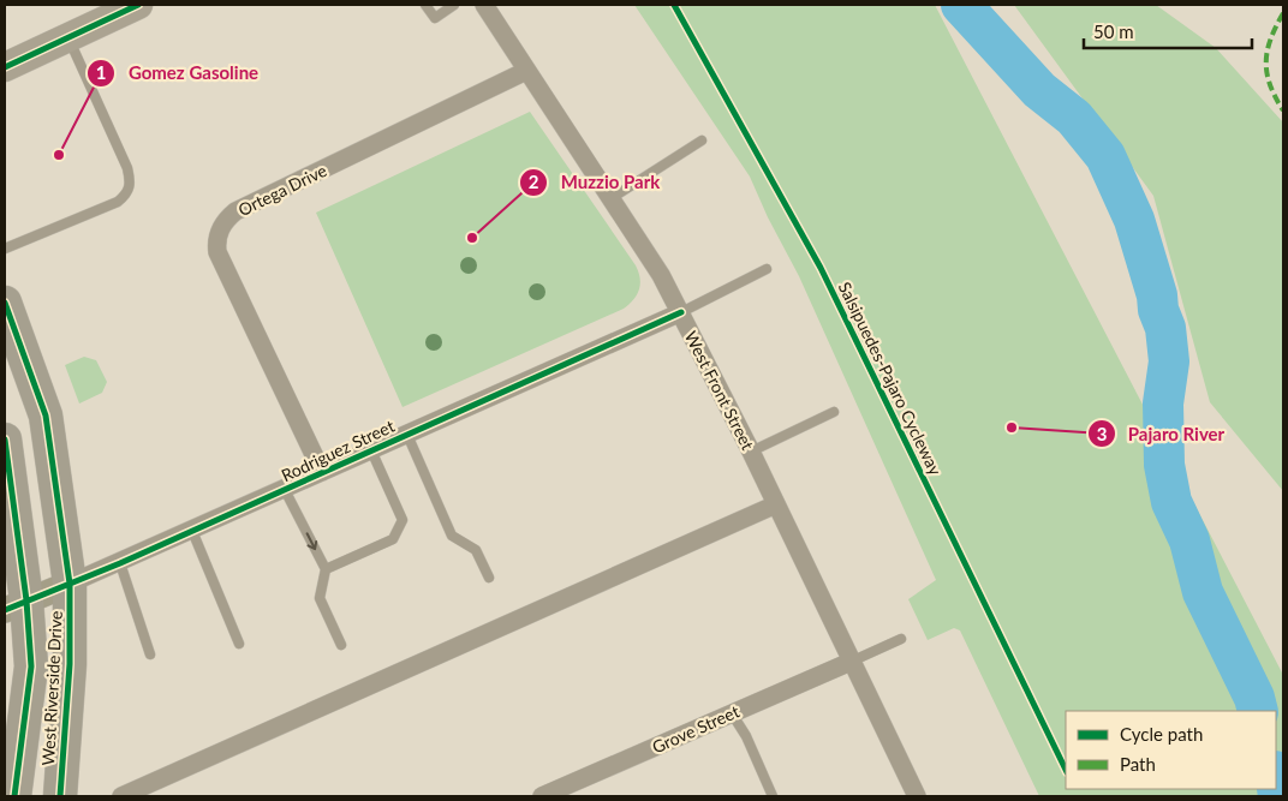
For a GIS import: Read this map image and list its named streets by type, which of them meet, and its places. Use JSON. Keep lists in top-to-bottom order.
{
  "streets": {
    "highway": ["West Riverside Drive"],
    "street": [
      "Ortega Drive",
      "West Front Street",
      "Rodriguez Street",
      "Grove Street"
    ],
    "cycle path": ["Salsipuedes-Pajaro Cycleway"]
  },
  "crossings": [
    ["Ortega Drive", "West Front Street"],
    ["Ortega Drive", "Rodriguez Street"],
    ["West Front Street", "Rodriguez Street"],
    ["West Front Street", "Grove Street"],
    ["Rodriguez Street", "West Riverside Drive"]
  ],
  "places": ["Gomez Gasoline", "Muzzio Park", "Pajaro River"],
  "legend": ["Cycle path", "Path"],
  "scale_bar": "50 m"
}
